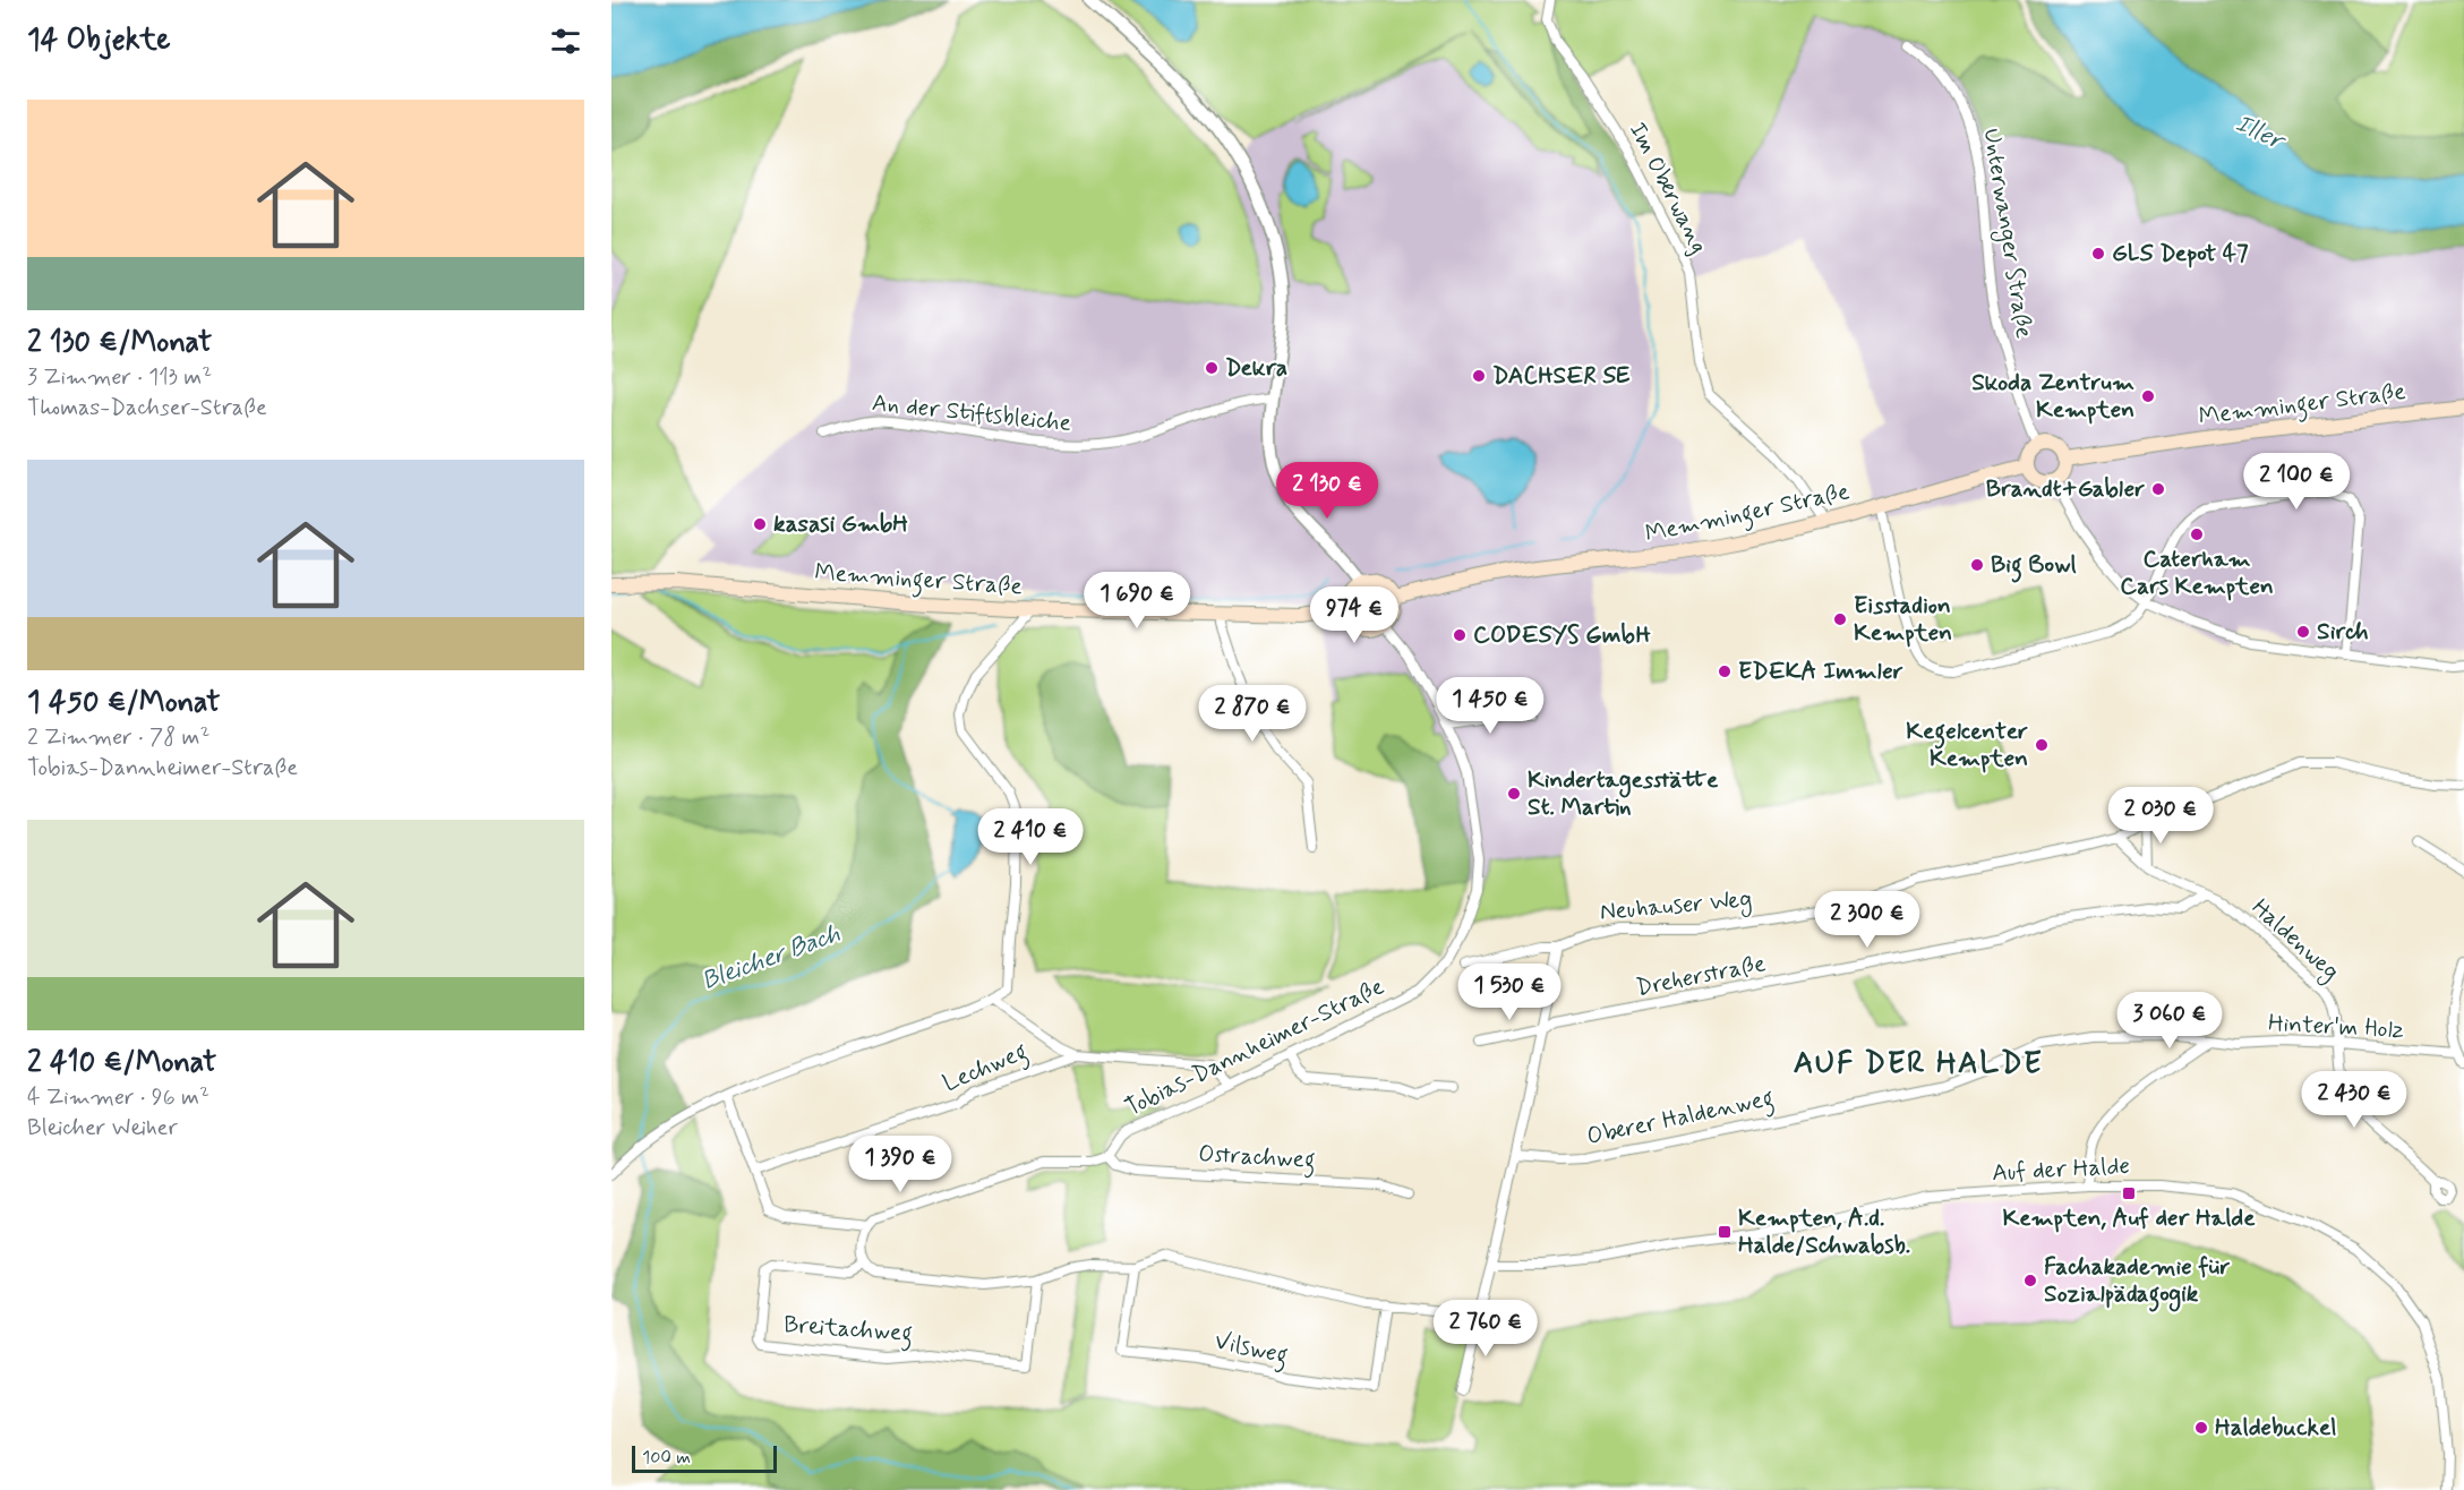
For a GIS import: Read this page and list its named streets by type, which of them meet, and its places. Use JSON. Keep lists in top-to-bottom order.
{
  "streets": {
    "main road": ["Memminger Straße"],
    "street": [
      "Im Oberwang",
      "Unterwanger Straße",
      "An der Stiftsbleiche",
      "Neuhauser Weg",
      "Haldenweg",
      "Dreherstraße",
      "Hinter'm Holz",
      "Tobias-Dannheimer-Straße",
      "Lechweg",
      "Oberer Haldenweg",
      "Ostrachweg",
      "Auf der Halde",
      "Breitachweg",
      "Vilsweg"
    ]
  },
  "crossings": [
    ["Im Oberwang", "Memminger Straße"],
    ["Unterwanger Straße", "Memminger Straße"],
    ["Memminger Straße", "Tobias-Dannheimer-Straße"],
    ["Neuhauser Weg", "Haldenweg"],
    ["Haldenweg", "Dreherstraße"],
    ["Haldenweg", "Hinter'm Holz"],
    ["Hinter'm Holz", "Oberer Haldenweg"],
    ["Tobias-Dannheimer-Straße", "Lechweg"],
    ["Tobias-Dannheimer-Straße", "Ostrachweg"]
  ],
  "districts": ["AUF DER HALDE"],
  "water": ["Iller", "Bleicher Bach"],
  "places": {
    "other": [
      "GLS Depot 47",
      "Dekra",
      "DACHSER SE",
      "Skoda Zentrum Kempten",
      "Brandt+Gabler",
      "kasasi GmbH",
      "Caterham Cars Kempten",
      "Big Bowl",
      "Eisstadion Kempten",
      "Sirch",
      "CODESYS GmbH",
      "EDEKA Immler",
      "Kegelcenter Kempten",
      "Kindertagesstätte St. Martin",
      "Fachakademie für Sozialpädagogik",
      "Haldebuckel"
    ],
    "transit": ["Kempten, Auf der Halde", "Kempten, A.d. Halde/Schwabsb."]
  },
  "scale_bar": "100 m",
  "page": {
    "heading": "14 Objekte",
    "list": [
      {
        "name": "2 130 €/Monat",
        "note": "3 Zimmer · 113 m² · Thomas-Dachser-Straße"
      },
      {
        "name": "1 450 €/Monat",
        "note": "2 Zimmer · 78 m² · Tobias-Dannheimer-Straße"
      },
      {
        "name": "2 410 €/Monat",
        "note": "4 Zimmer · 96 m² · Bleicher Weiher"
      }
    ],
    "price": [
      "2 100 €",
      "2 130 €",
      "1 690 €",
      "974 €",
      "1 450 €",
      "2 870 €",
      "2 030 €",
      "2 410 €",
      "2 300 €",
      "1 530 €",
      "3 060 €",
      "2 430 €",
      "1 390 €",
      "2 760 €"
    ],
    "scale": "100 m"
  }
}
